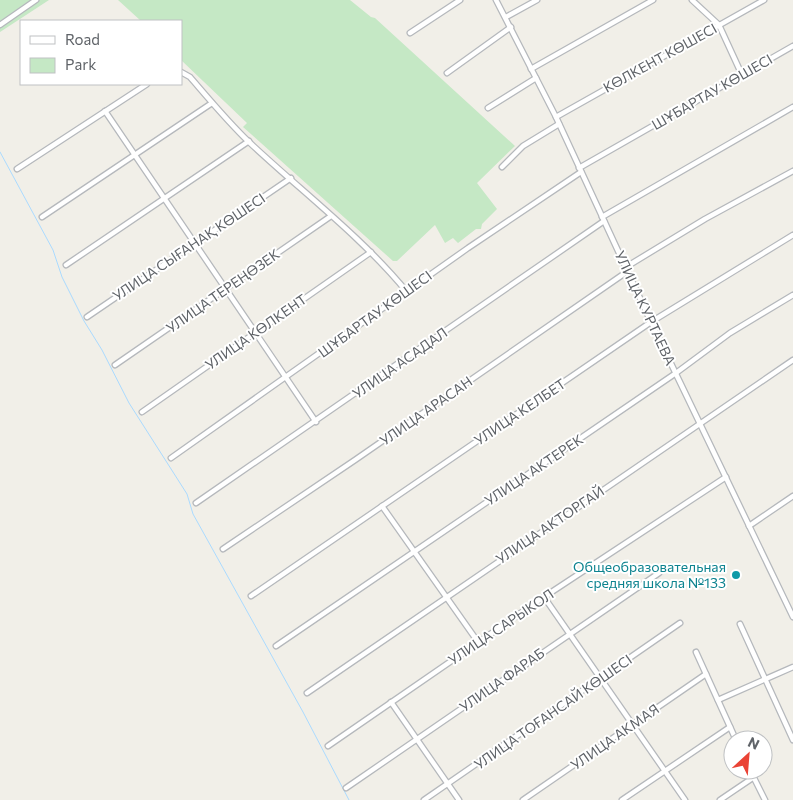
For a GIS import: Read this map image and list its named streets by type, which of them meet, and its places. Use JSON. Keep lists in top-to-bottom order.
{
  "streets": {
    "street": [
      "КӨЛКЕНТ КӨШЕСІ",
      "ШҰБАРТАУ КӨШЕСІ",
      "УЛИЦА СЫҒАНАҚ КӨШЕСІ",
      "УЛИЦА ТЕРЕҢӨЗЕК",
      "УЛИЦА КУРТАЕВА",
      "УЛИЦА КӨЛКЕНТ",
      "УЛИЦА АСАДАЛ",
      "УЛИЦА АРАСАН",
      "УЛИЦА КЕЛБЕТ",
      "УЛИЦА АКТЕРЕК",
      "УЛИЦА АКТОРГАЙ",
      "УЛИЦА САРЫКОЛ",
      "УЛИЦА ФАРАБ",
      "УЛИЦА ТОҒАНСАЙ КӨШЕСІ",
      "УЛИЦА АКМАЯ"
    ]
  },
  "crossings": [
    ["КӨЛКЕНТ КӨШЕСІ", "УЛИЦА КУРТАЕВА"],
    ["ШҰБАРТАУ КӨШЕСІ", "УЛИЦА КУРТАЕВА"],
    ["УЛИЦА КУРТАЕВА", "УЛИЦА АСАДАЛ"],
    ["УЛИЦА КУРТАЕВА", "УЛИЦА АРАСАН"],
    ["УЛИЦА КУРТАЕВА", "УЛИЦА КЕЛБЕТ"],
    ["УЛИЦА КУРТАЕВА", "УЛИЦА АКТЕРЕК"],
    ["УЛИЦА КУРТАЕВА", "УЛИЦА АКТОРГАЙ"],
    ["УЛИЦА КУРТАЕВА", "УЛИЦА САРЫКОЛ"]
  ],
  "places": ["Общеобразовательная средняя школа №133"],
  "legend": ["Road", "Park"],
  "north": "top right"
}
